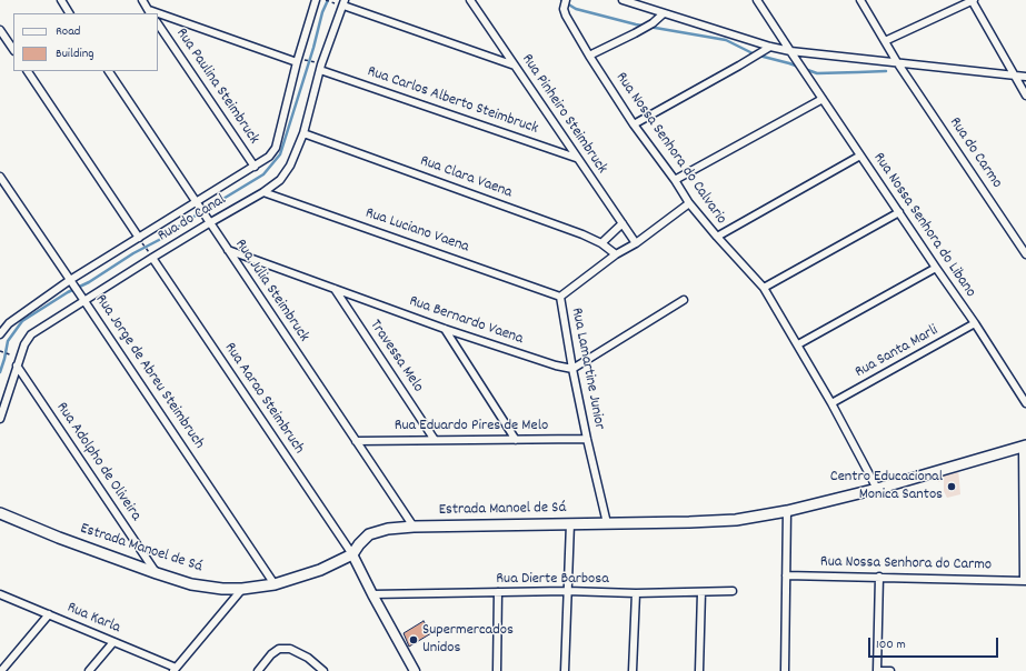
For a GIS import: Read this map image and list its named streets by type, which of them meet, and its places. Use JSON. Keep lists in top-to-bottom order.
{
  "streets": {
    "main road": ["Estrada Manoel de Sá"],
    "street": [
      "Rua Paulina Steimbruck",
      "Rua Carlos Alberto Steimbruck",
      "Rua Pinheiro Steimbruck",
      "Rua Nossa Senhora do Calvario",
      "Rua do Carmo",
      "Rua Clara Vaena",
      "Rua do Canal",
      "Rua Nossa Senhora do Libano",
      "Rua Luciano Vaena",
      "Rua Julia Steimbruck",
      "Rua Bernardo Vaena",
      "Rua Santa Marli",
      "Travessa Melo",
      "Rua Lamartine Junior",
      "Rua Jorge de Abreu Steimbruch",
      "Rua Aarao Steimbruch",
      "Rua Eduardo Pires de Melo",
      "Rua Adolpho de Oliveira",
      "Rua Nossa Senhora do Carmo",
      "Rua Dierte Barbosa",
      "Rua Karla"
    ]
  },
  "crossings": [
    ["Rua Paulina Steimbruck", "Rua do Canal"],
    ["Rua Carlos Alberto Steimbruck", "Rua Pinheiro Steimbruck"],
    ["Rua Carlos Alberto Steimbruck", "Rua do Canal"],
    ["Rua Pinheiro Steimbruck", "Rua Lamartine Junior"],
    ["Rua Nossa Senhora do Calvario", "Rua Santa Marli"],
    ["Rua Nossa Senhora do Calvario", "Rua Lamartine Junior"],
    ["Rua Nossa Senhora do Calvario", "Estrada Manoel de Sá"],
    ["Rua Clara Vaena", "Rua do Canal"],
    ["Rua Clara Vaena", "Rua Lamartine Junior"],
    ["Rua do Canal", "Rua Luciano Vaena"],
    ["Rua do Canal", "Rua Julia Steimbruck"],
    ["Rua do Canal", "Rua Jorge de Abreu Steimbruch"],
    ["Rua do Canal", "Rua Aarao Steimbruch"],
    ["Rua do Canal", "Rua Adolpho de Oliveira"],
    ["Rua Nossa Senhora do Libano", "Rua Santa Marli"],
    ["Rua Luciano Vaena", "Rua Lamartine Junior"],
    ["Rua Julia Steimbruck", "Rua Bernardo Vaena"],
    ["Rua Julia Steimbruck", "Rua Eduardo Pires de Melo"],
    ["Rua Julia Steimbruck", "Estrada Manoel de Sá"],
    ["Rua Bernardo Vaena", "Travessa Melo"],
    ["Rua Bernardo Vaena", "Rua Lamartine Junior"],
    ["Travessa Melo", "Rua Eduardo Pires de Melo"],
    ["Rua Lamartine Junior", "Rua Eduardo Pires de Melo"],
    ["Rua Lamartine Junior", "Estrada Manoel de Sá"],
    ["Rua Jorge de Abreu Steimbruch", "Estrada Manoel de Sá"],
    ["Rua Aarao Steimbruch", "Estrada Manoel de Sá"],
    ["Rua Adolpho de Oliveira", "Estrada Manoel de Sá"]
  ],
  "places": ["Centro Educacional Monica Santos", "Supermercados Unidos"],
  "legend": ["Road", "Building"],
  "scale_bar": "100 m"
}
